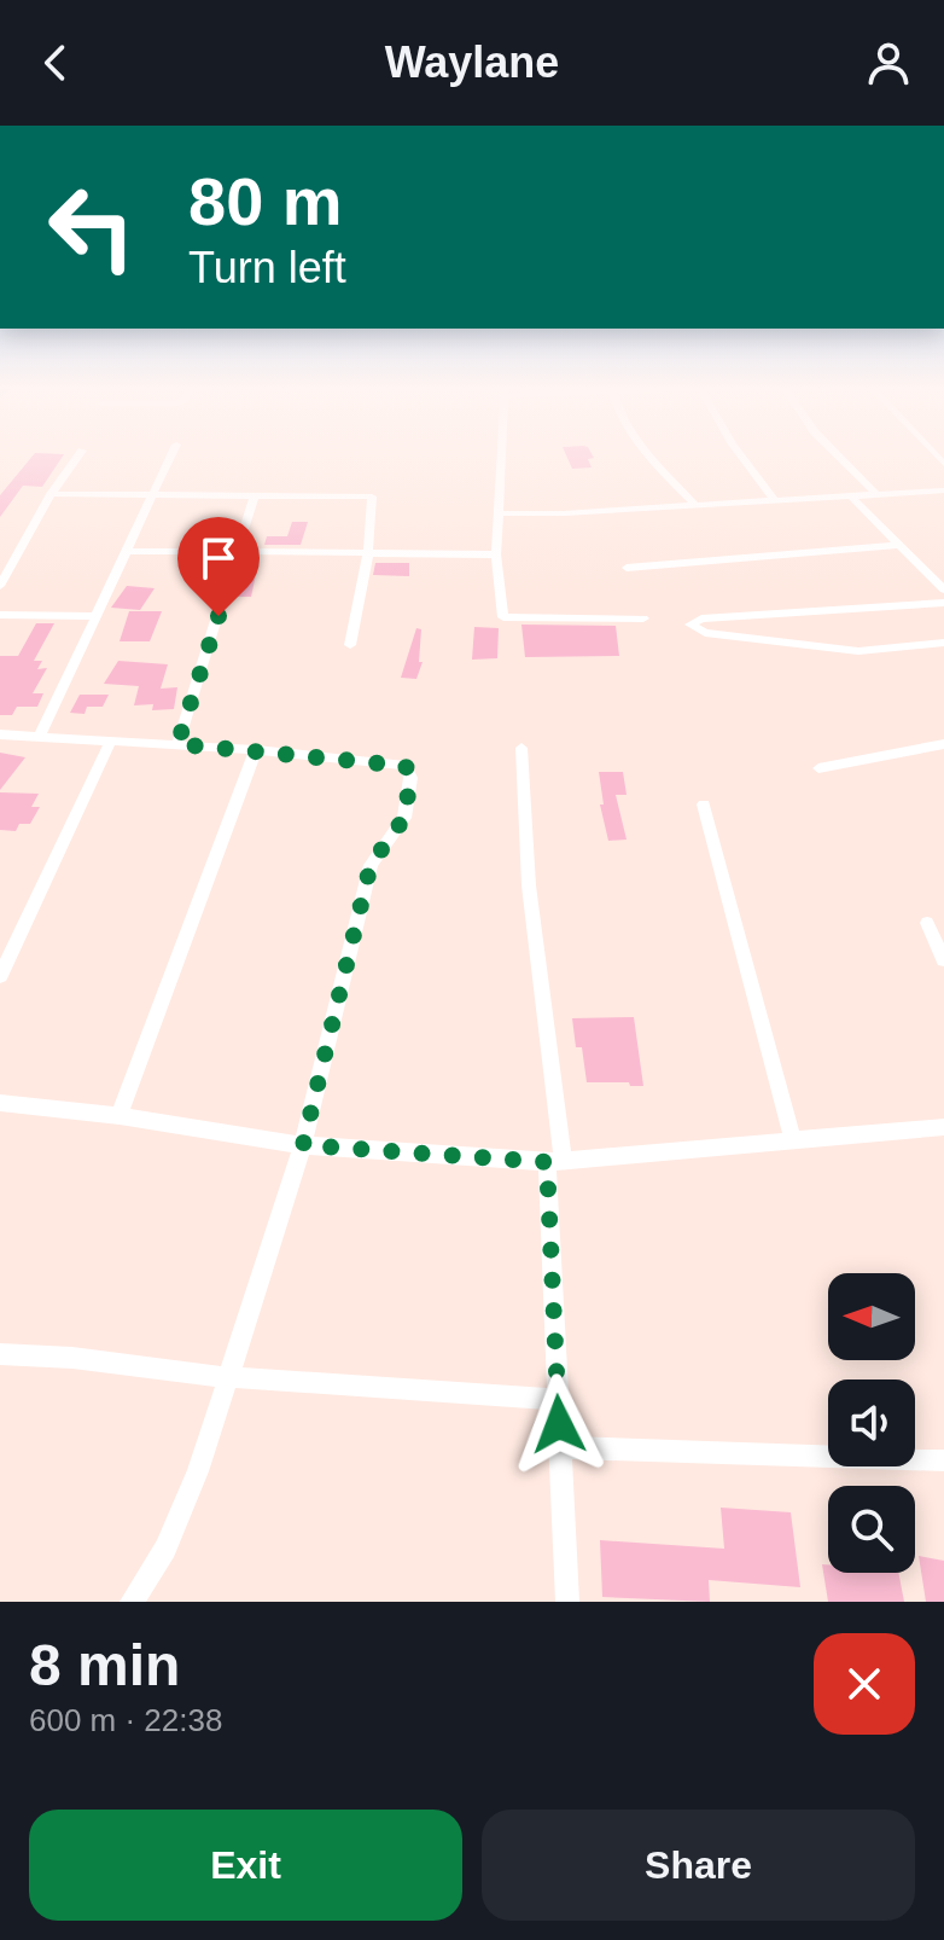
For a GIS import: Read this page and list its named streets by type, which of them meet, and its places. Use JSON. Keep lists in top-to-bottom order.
{
  "north": "left",
  "page": {
    "header": "Waylane",
    "turn": ["80 m", "Turn left"],
    "heading": ["8 min", "600 m · 22:38"],
    "buttons": ["Exit", "Share"]
  }
}
